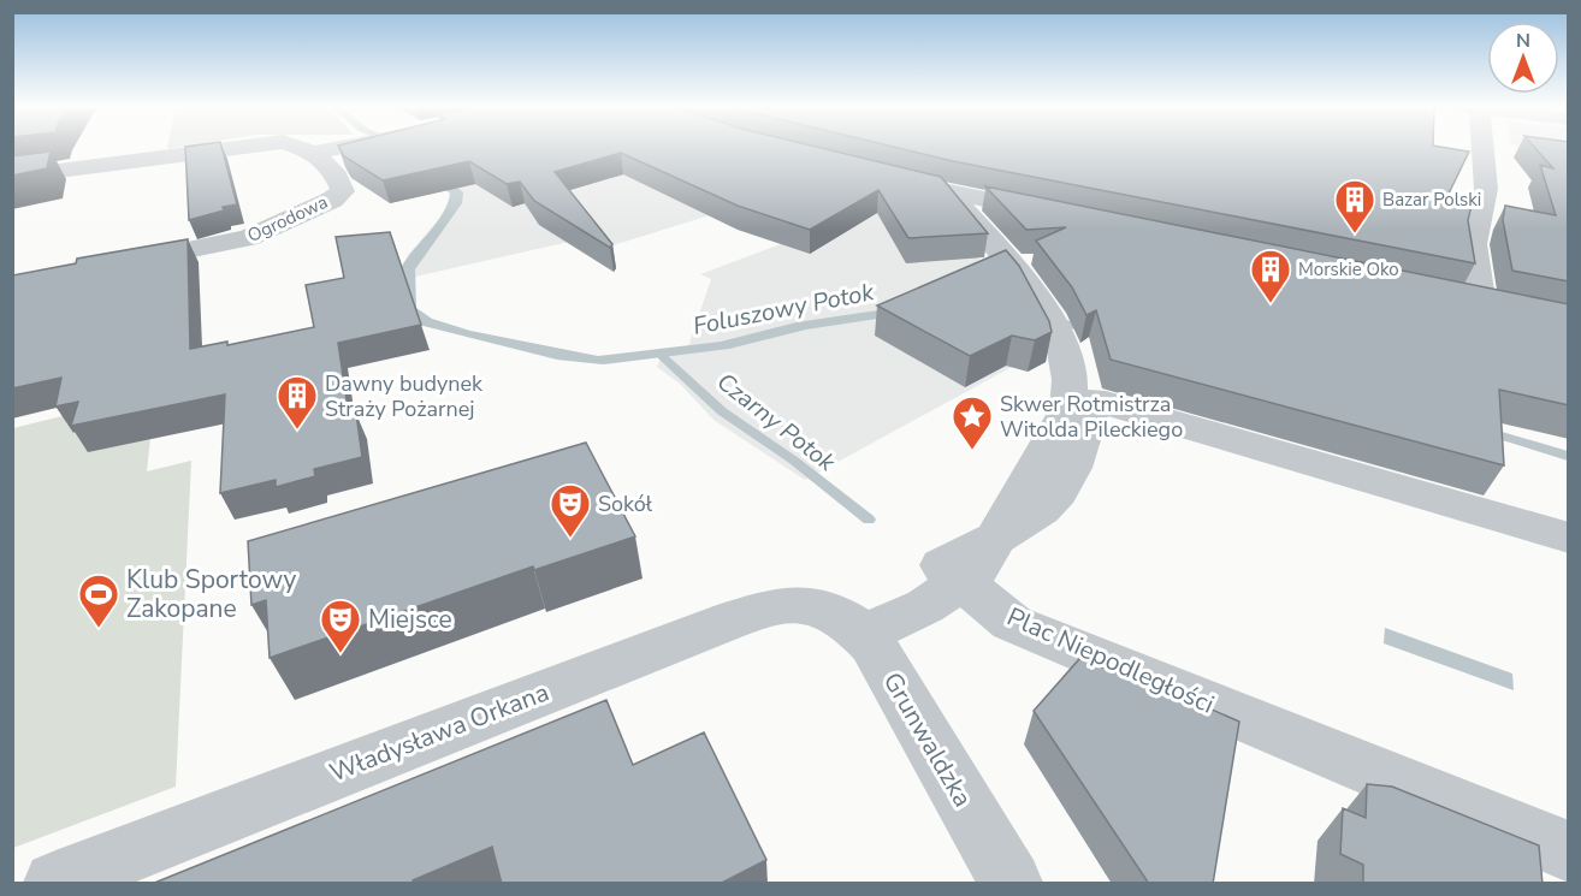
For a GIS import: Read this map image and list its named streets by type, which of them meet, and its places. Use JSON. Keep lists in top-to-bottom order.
{
  "streets": {
    "street": [
      "Ogrodowa",
      "Plac Niepodległości",
      "Władysława Orkana",
      "Grunwaldzka"
    ]
  },
  "crossings": [
    ["Władysława Orkana", "Grunwaldzka"]
  ],
  "water": ["Foluszowy Potok", "Czarny Potok"],
  "places": {
    "building": ["Bazar Polski", "Morskie Oko", "Dawny budynek Straży Pożarnej"],
    "place": ["Skwer Rotmistrza Witolda Pileckiego"],
    "theatre": ["Sokół", "Miejsce"],
    "sports": ["Klub Sportowy Zakopane"]
  },
  "north": "top"
}
